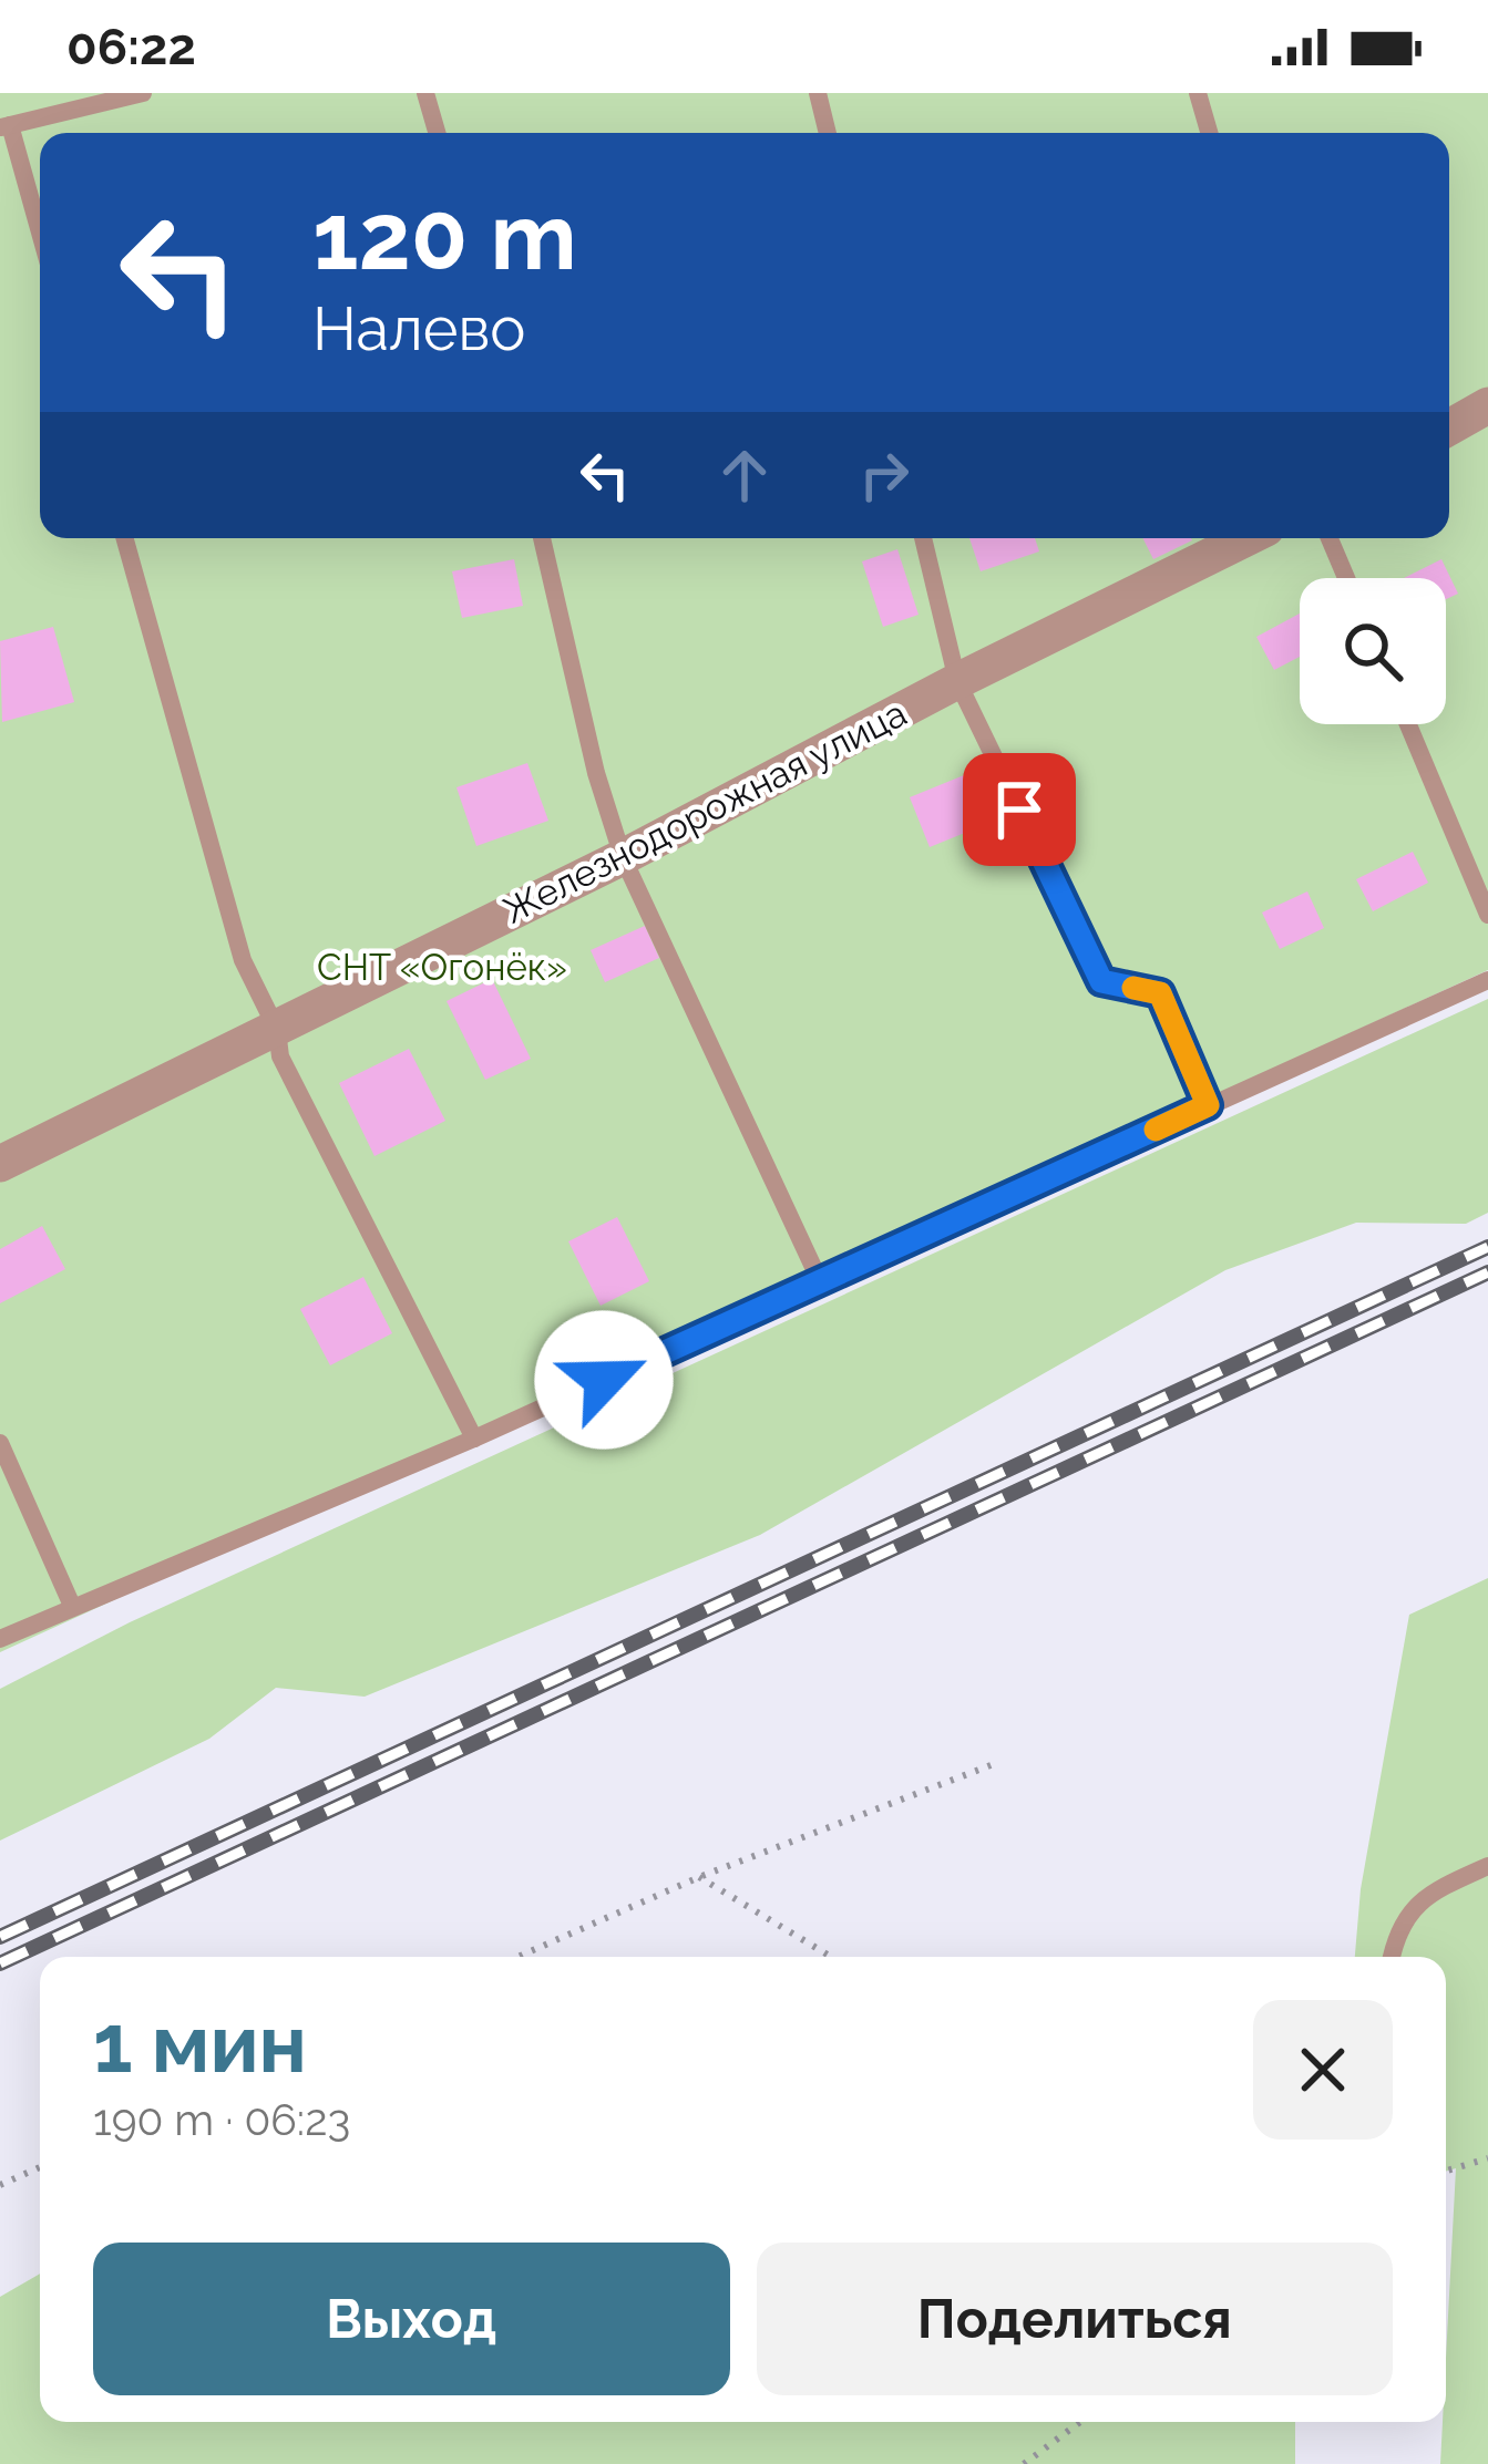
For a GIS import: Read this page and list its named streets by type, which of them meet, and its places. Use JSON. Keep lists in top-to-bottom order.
{
  "streets": {
    "street": ["Железнодорожная улица"]
  },
  "parks": ["СНТ «Огонёк»"],
  "page": {
    "status": "06:22",
    "turn": ["120 m", "Налево"],
    "heading": ["1 мин", "190 m · 06:23"],
    "buttons": ["Выход", "Поделиться"]
  }
}
